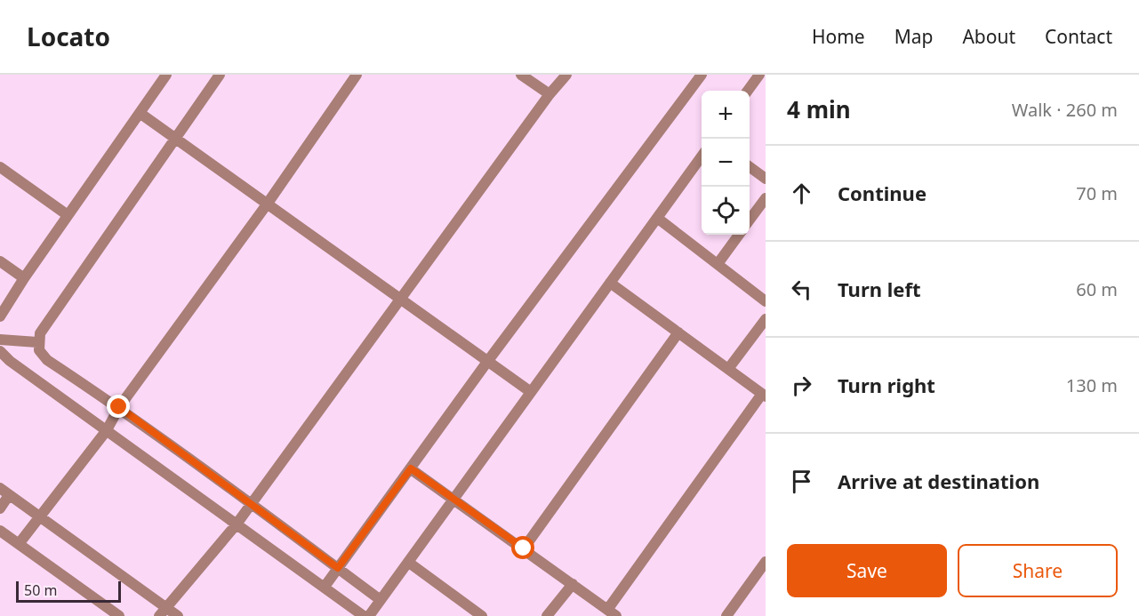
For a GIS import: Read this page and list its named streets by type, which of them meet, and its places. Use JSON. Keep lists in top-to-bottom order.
{
  "scale_bar": "50 m",
  "page": {
    "header": "Locato",
    "nav": [
      "Home",
      "Map",
      "About",
      "Contact"
    ],
    "heading": ["4 min", "Walk · 260 m"],
    "map_buttons": ["+", "−"],
    "list": [
      ["Continue", "70 m"],
      ["Turn left", "60 m"],
      ["Turn right", "130 m"],
      "Arrive at destination"
    ],
    "buttons": ["Save", "Share"],
    "scale": "50 m"
  }
}
